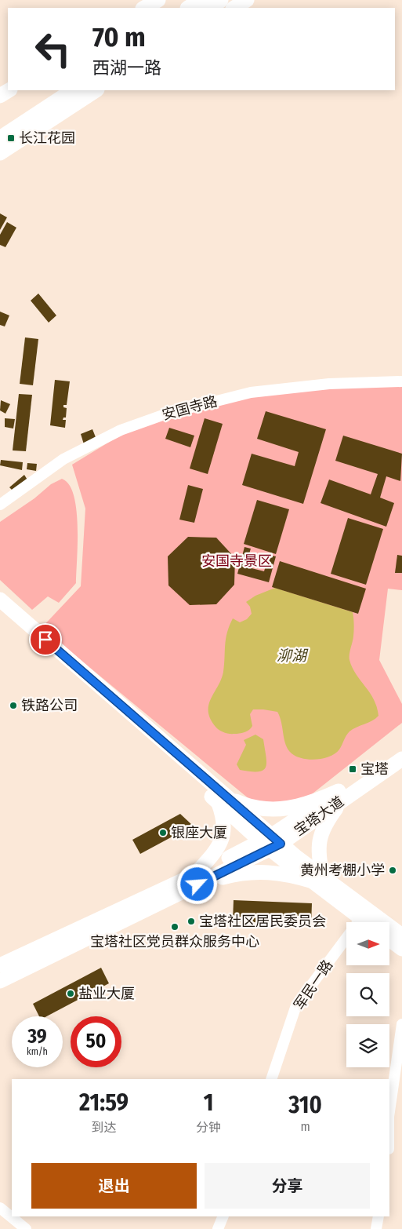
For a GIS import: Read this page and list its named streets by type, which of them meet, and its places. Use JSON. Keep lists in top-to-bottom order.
{
  "streets": {
    "main road": ["宝塔大道"],
    "street": ["安国寺路", "军民一路"]
  },
  "water": ["泖湖"],
  "parks": ["安国寺景区"],
  "places": {
    "transit": ["长江花园", "宝塔"],
    "other": [
      "铁路公司",
      "银座大厦",
      "黄州考棚小学",
      "宝塔社区居民委员会",
      "宝塔社区党员群众服务中心",
      "盐业大厦"
    ]
  },
  "north": "right",
  "page": {
    "turn": ["70 m", "西湖一路"],
    "speed": "39 km/h",
    "limit": "50",
    "eta": [
      "21:59",
      "到达",
      "1",
      "分钟",
      "310",
      "m"
    ],
    "buttons": ["退出", "分享"]
  }
}
